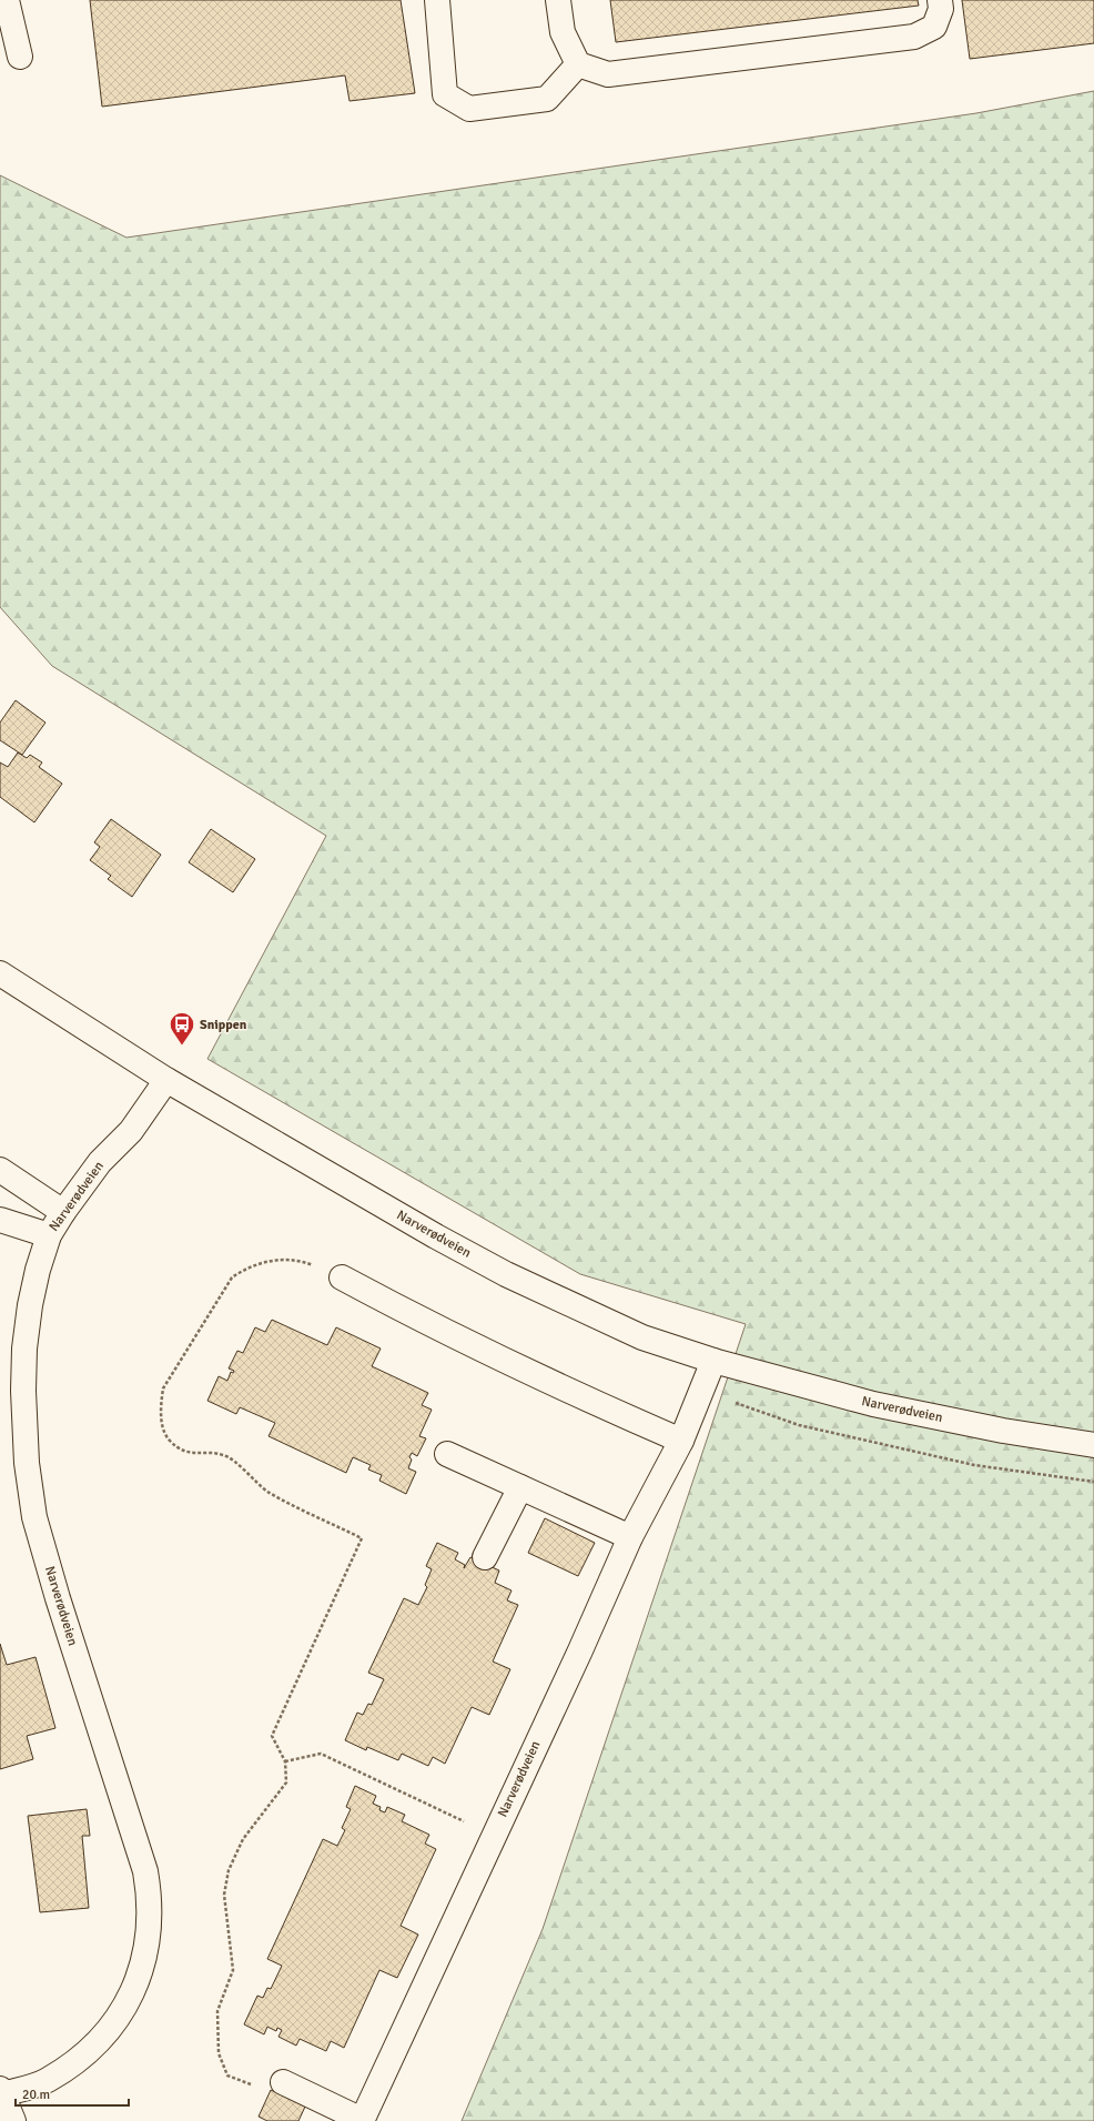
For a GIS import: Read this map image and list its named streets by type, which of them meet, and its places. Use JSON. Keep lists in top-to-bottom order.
{
  "streets": {
    "main road": ["Narverødveien"]
  },
  "places": {
    "bus stop": ["Snippen"]
  },
  "scale_bar": "20 m"
}
